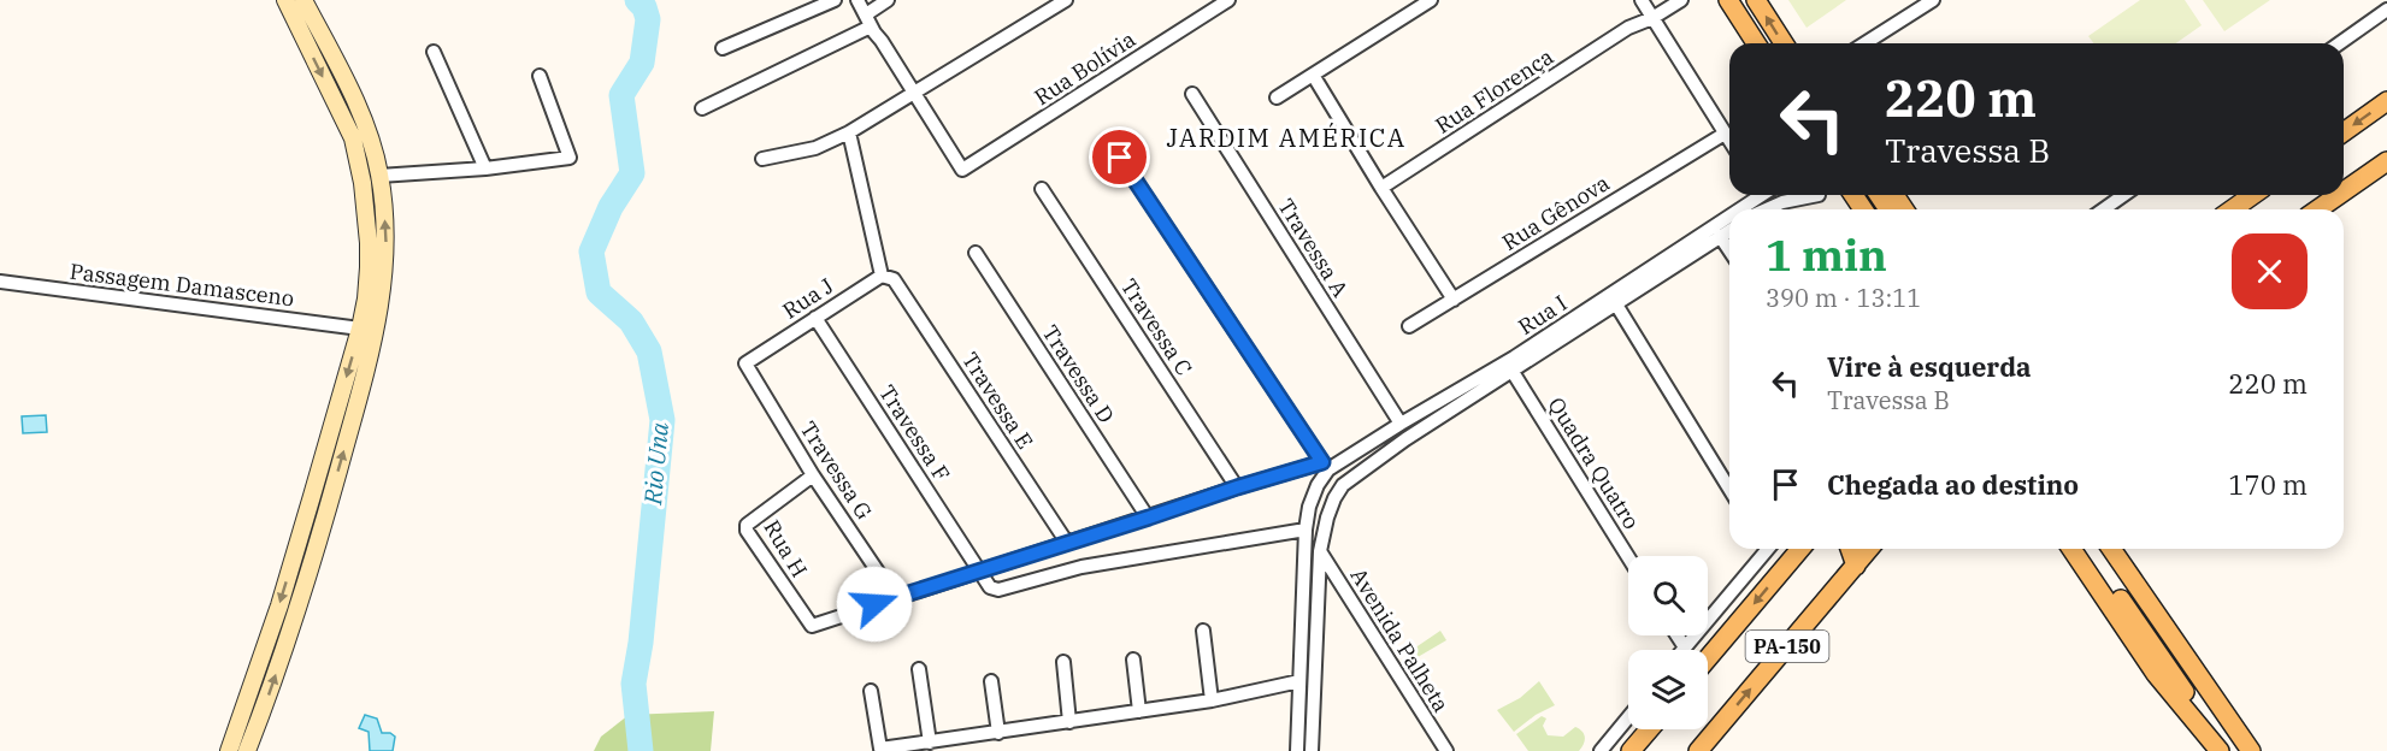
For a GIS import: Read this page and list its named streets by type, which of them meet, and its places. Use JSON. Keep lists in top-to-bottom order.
{
  "streets": {
    "main road": ["PA-150"],
    "street": [
      "Rua Bolívia",
      "Rua Florença",
      "Rua Gênova",
      "Travessa A",
      "Passagem Damasceno",
      "Rua J",
      "Rua I",
      "Travessa C",
      "Travessa D",
      "Travessa E",
      "Travessa F",
      "Quadra Quatro",
      "Travessa G",
      "Rua H",
      "Avenida Palheta"
    ]
  },
  "crossings": [
    ["Travessa A", "Rua I"],
    ["Rua J", "Travessa E"],
    ["Rua J", "Travessa F"],
    ["Rua J", "Travessa G"],
    ["Rua I", "Travessa C"],
    ["Rua I", "Travessa D"],
    ["Rua I", "Travessa E"],
    ["Rua I", "Travessa F"],
    ["Rua I", "Travessa G"],
    ["Rua I", "Rua H"],
    ["Travessa G", "Rua H"]
  ],
  "districts": ["JARDIM AMÉRICA"],
  "water": ["Rio Una"],
  "page": {
    "turn": ["220 m", "Travessa B"],
    "heading": ["1 min", "390 m · 13:11"],
    "list": [
      {
        "name": "Vire à esquerda",
        "note": "Travessa B",
        "value": "220 m"
      },
      {
        "name": "Chegada ao destino",
        "value": "170 m"
      }
    ]
  }
}
